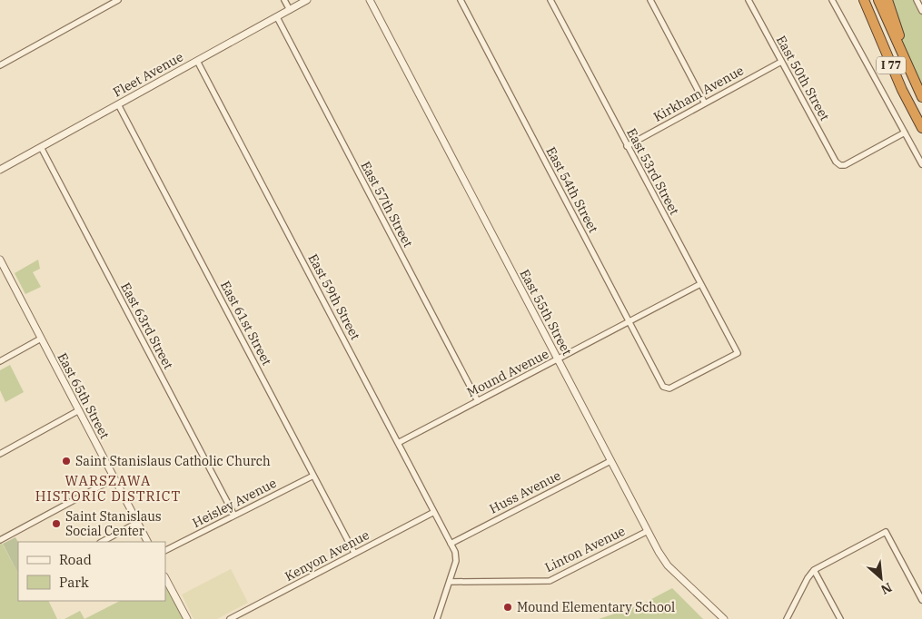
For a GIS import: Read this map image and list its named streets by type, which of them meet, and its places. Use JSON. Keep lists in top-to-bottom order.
{
  "streets": {
    "highway": ["I 77"],
    "street": [
      "Fleet Avenue",
      "East 50th Street",
      "Kirkham Avenue",
      "East 53rd Street",
      "East 54th Street",
      "East 57th Street",
      "East 59th Street",
      "East 55th Street",
      "East 61st Street",
      "East 63rd Street",
      "Mound Avenue",
      "East 65th Street",
      "Huss Avenue",
      "Heisley Avenue",
      "Linton Avenue",
      "Kenyon Avenue"
    ]
  },
  "crossings": [
    ["Fleet Avenue", "East 57th Street"],
    ["Fleet Avenue", "East 59th Street"],
    ["Fleet Avenue", "East 61st Street"],
    ["Fleet Avenue", "East 63rd Street"],
    ["East 50th Street", "Kirkham Avenue"],
    ["Kirkham Avenue", "East 53rd Street"],
    ["East 53rd Street", "East 54th Street"],
    ["East 53rd Street", "Mound Avenue"],
    ["East 54th Street", "Mound Avenue"],
    ["East 57th Street", "Mound Avenue"],
    ["East 59th Street", "Mound Avenue"],
    ["East 59th Street", "Huss Avenue"],
    ["East 59th Street", "Linton Avenue"],
    ["East 59th Street", "Kenyon Avenue"],
    ["East 55th Street", "Mound Avenue"],
    ["East 55th Street", "Huss Avenue"],
    ["East 55th Street", "Linton Avenue"],
    ["East 61st Street", "Heisley Avenue"],
    ["East 61st Street", "Kenyon Avenue"],
    ["East 63rd Street", "Heisley Avenue"]
  ],
  "districts": ["WARSZAWA HISTORIC DISTRICT"],
  "places": ["Saint Stanislaus Catholic Church", "Saint Stanislaus Social Center", "Mound Elementary School"],
  "legend": ["Road", "Park"],
  "north": "bottom right"
}
